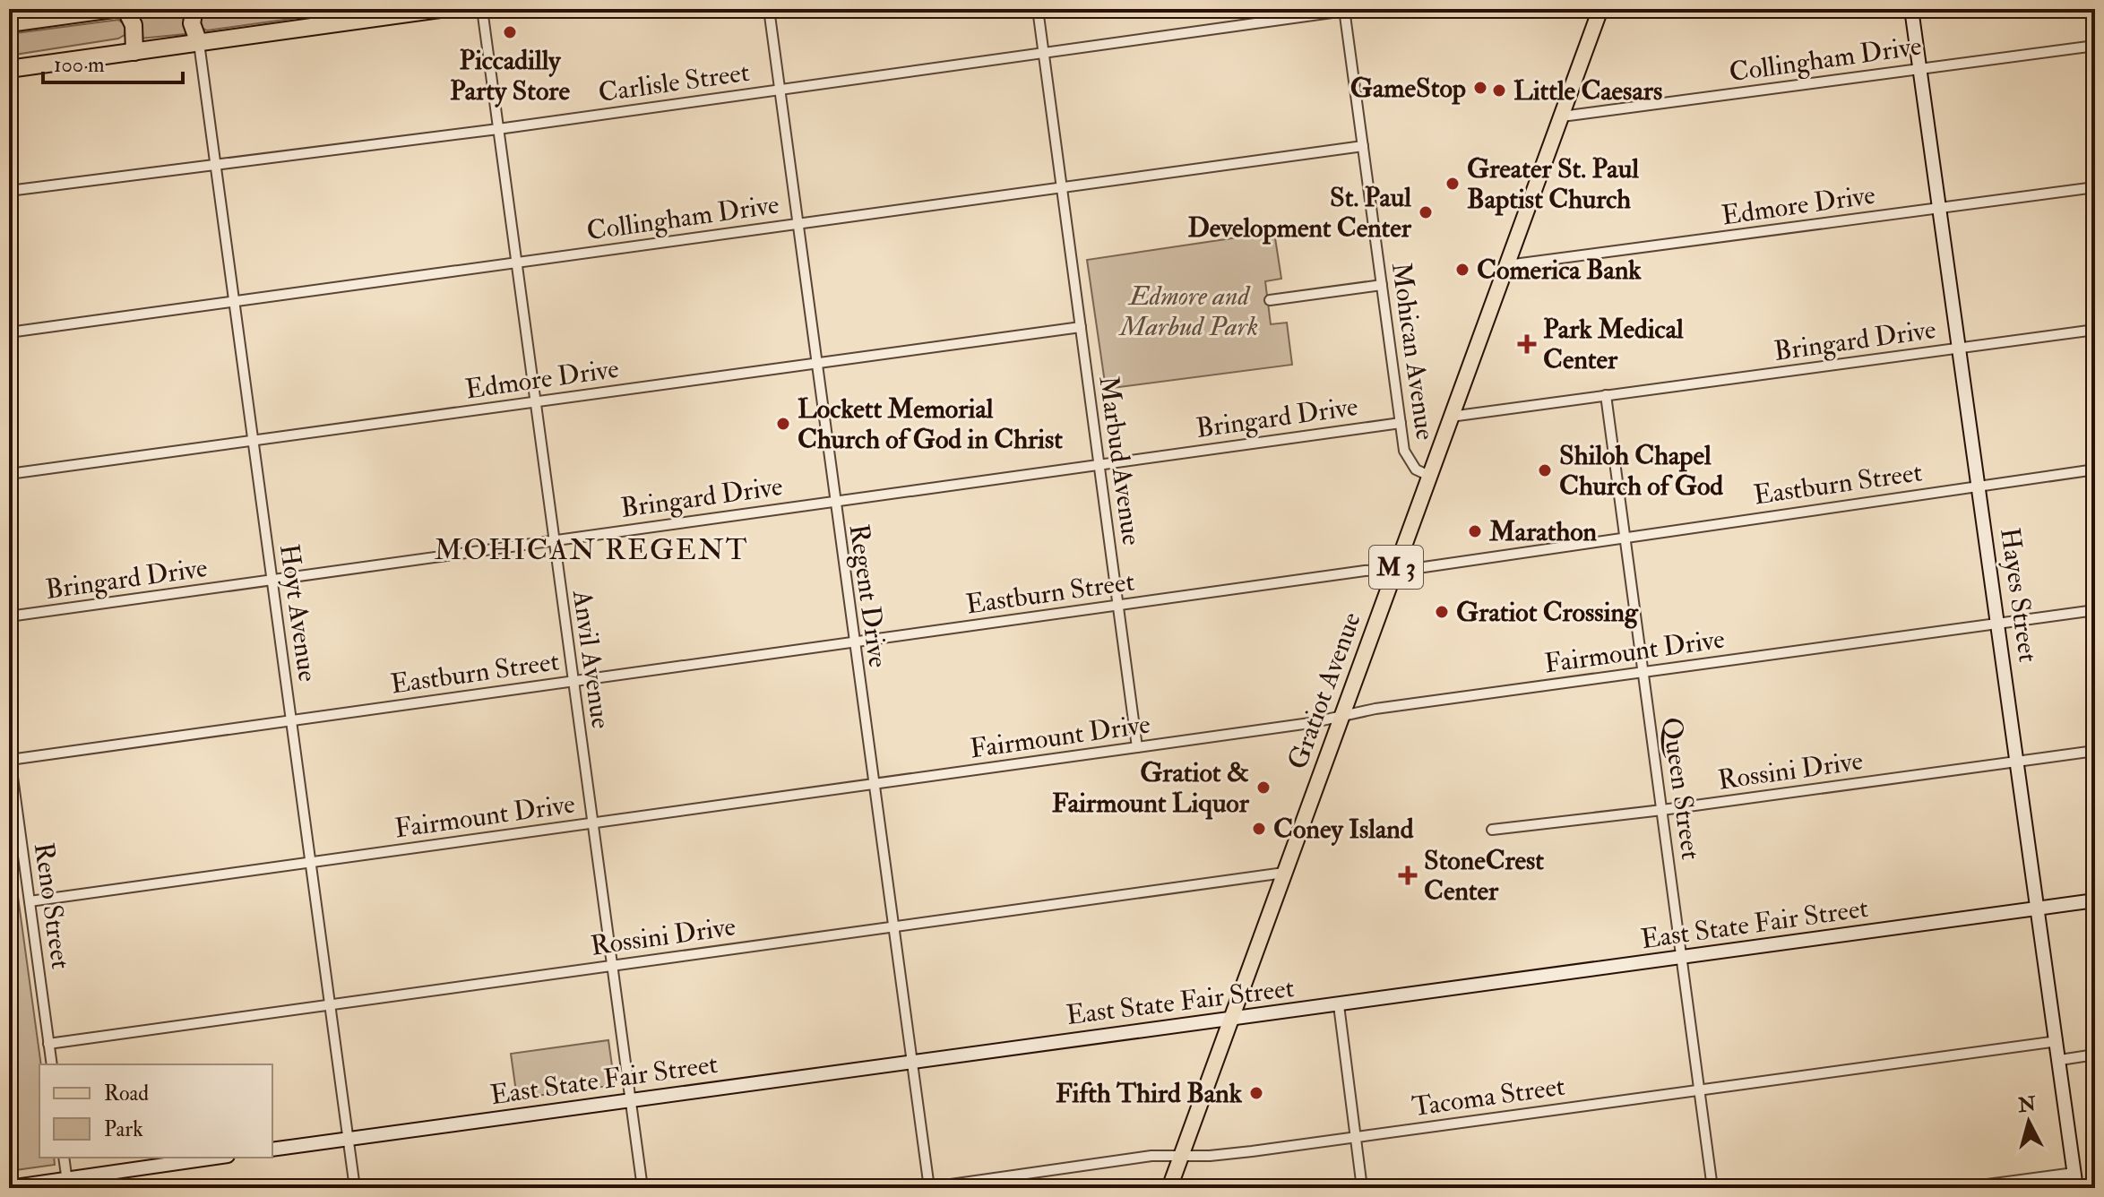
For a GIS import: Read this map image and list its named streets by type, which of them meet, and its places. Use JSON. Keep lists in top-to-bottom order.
{
  "streets": {
    "main road": ["M 3", "Gratiot Avenue"],
    "street": [
      "Collingham Drive",
      "Carlisle Street",
      "Edmore Drive",
      "Bringard Drive",
      "Mohican Avenue",
      "Marbud Avenue",
      "Eastburn Street",
      "Hayes Street",
      "Regent Drive",
      "Hoyt Avenue",
      "Fairmount Drive",
      "Anvil Avenue",
      "Rossini Drive",
      "Queen Street",
      "Reno Street",
      "East State Fair Street",
      "Tacoma Street"
    ]
  },
  "crossings": [
    ["Collingham Drive", "Mohican Avenue"],
    ["Collingham Drive", "Marbud Avenue"],
    ["Collingham Drive", "Hayes Street"],
    ["Collingham Drive", "Regent Drive"],
    ["Collingham Drive", "Hoyt Avenue"],
    ["Collingham Drive", "Anvil Avenue"],
    ["Collingham Drive", "Gratiot Avenue"],
    ["Carlisle Street", "Mohican Avenue"],
    ["Carlisle Street", "Marbud Avenue"],
    ["Carlisle Street", "Regent Drive"],
    ["Carlisle Street", "Hoyt Avenue"],
    ["Carlisle Street", "Anvil Avenue"],
    ["Edmore Drive", "Marbud Avenue"],
    ["Edmore Drive", "Hayes Street"],
    ["Edmore Drive", "Regent Drive"],
    ["Edmore Drive", "Hoyt Avenue"],
    ["Edmore Drive", "Anvil Avenue"],
    ["Edmore Drive", "Gratiot Avenue"],
    ["Bringard Drive", "Mohican Avenue"],
    ["Bringard Drive", "Marbud Avenue"],
    ["Bringard Drive", "Hayes Street"],
    ["Bringard Drive", "Regent Drive"],
    ["Bringard Drive", "Hoyt Avenue"],
    ["Bringard Drive", "Anvil Avenue"],
    ["Bringard Drive", "Gratiot Avenue"],
    ["Bringard Drive", "Queen Street"],
    ["Mohican Avenue", "Gratiot Avenue"],
    ["Marbud Avenue", "Eastburn Street"],
    ["Marbud Avenue", "Fairmount Drive"],
    ["Eastburn Street", "Hayes Street"],
    ["Eastburn Street", "Regent Drive"],
    ["Eastburn Street", "Hoyt Avenue"],
    ["Eastburn Street", "Anvil Avenue"],
    ["Eastburn Street", "Gratiot Avenue"],
    ["Eastburn Street", "Queen Street"],
    ["Eastburn Street", "Reno Street"],
    ["Hayes Street", "Fairmount Drive"],
    ["Hayes Street", "Rossini Drive"],
    ["Hayes Street", "East State Fair Street"],
    ["Hayes Street", "Tacoma Street"],
    ["Regent Drive", "Fairmount Drive"],
    ["Regent Drive", "Rossini Drive"],
    ["Regent Drive", "East State Fair Street"],
    ["Regent Drive", "Tacoma Street"],
    ["Hoyt Avenue", "Fairmount Drive"],
    ["Hoyt Avenue", "Rossini Drive"],
    ["Hoyt Avenue", "East State Fair Street"],
    ["Fairmount Drive", "Anvil Avenue"],
    ["Fairmount Drive", "Gratiot Avenue"],
    ["Fairmount Drive", "Queen Street"],
    ["Fairmount Drive", "Reno Street"],
    ["Anvil Avenue", "Rossini Drive"],
    ["Anvil Avenue", "East State Fair Street"],
    ["Gratiot Avenue", "Rossini Drive"],
    ["Gratiot Avenue", "East State Fair Street"],
    ["Gratiot Avenue", "Tacoma Street"],
    ["Rossini Drive", "Queen Street"],
    ["Rossini Drive", "Reno Street"],
    ["Queen Street", "East State Fair Street"],
    ["Queen Street", "Tacoma Street"]
  ],
  "districts": ["MOHICAN REGENT"],
  "parks": ["Edmore and Marbud Park"],
  "places": {
    "other": [
      "Piccadilly Party Store",
      "GameStop",
      "Little Caesars",
      "Greater St. Paul Baptist Church",
      "St. Paul Development Center",
      "Comerica Bank",
      "Lockett Memorial Church of God in Christ",
      "Shiloh Chapel Church of God",
      "Marathon",
      "Gratiot Crossing",
      "Gratiot & Fairmount Liquor",
      "Coney Island",
      "Fifth Third Bank"
    ],
    "health": ["Park Medical Center", "StoneCrest Center"]
  },
  "legend": ["Road", "Park"],
  "scale_bar": "100 m",
  "north": "top"
}
